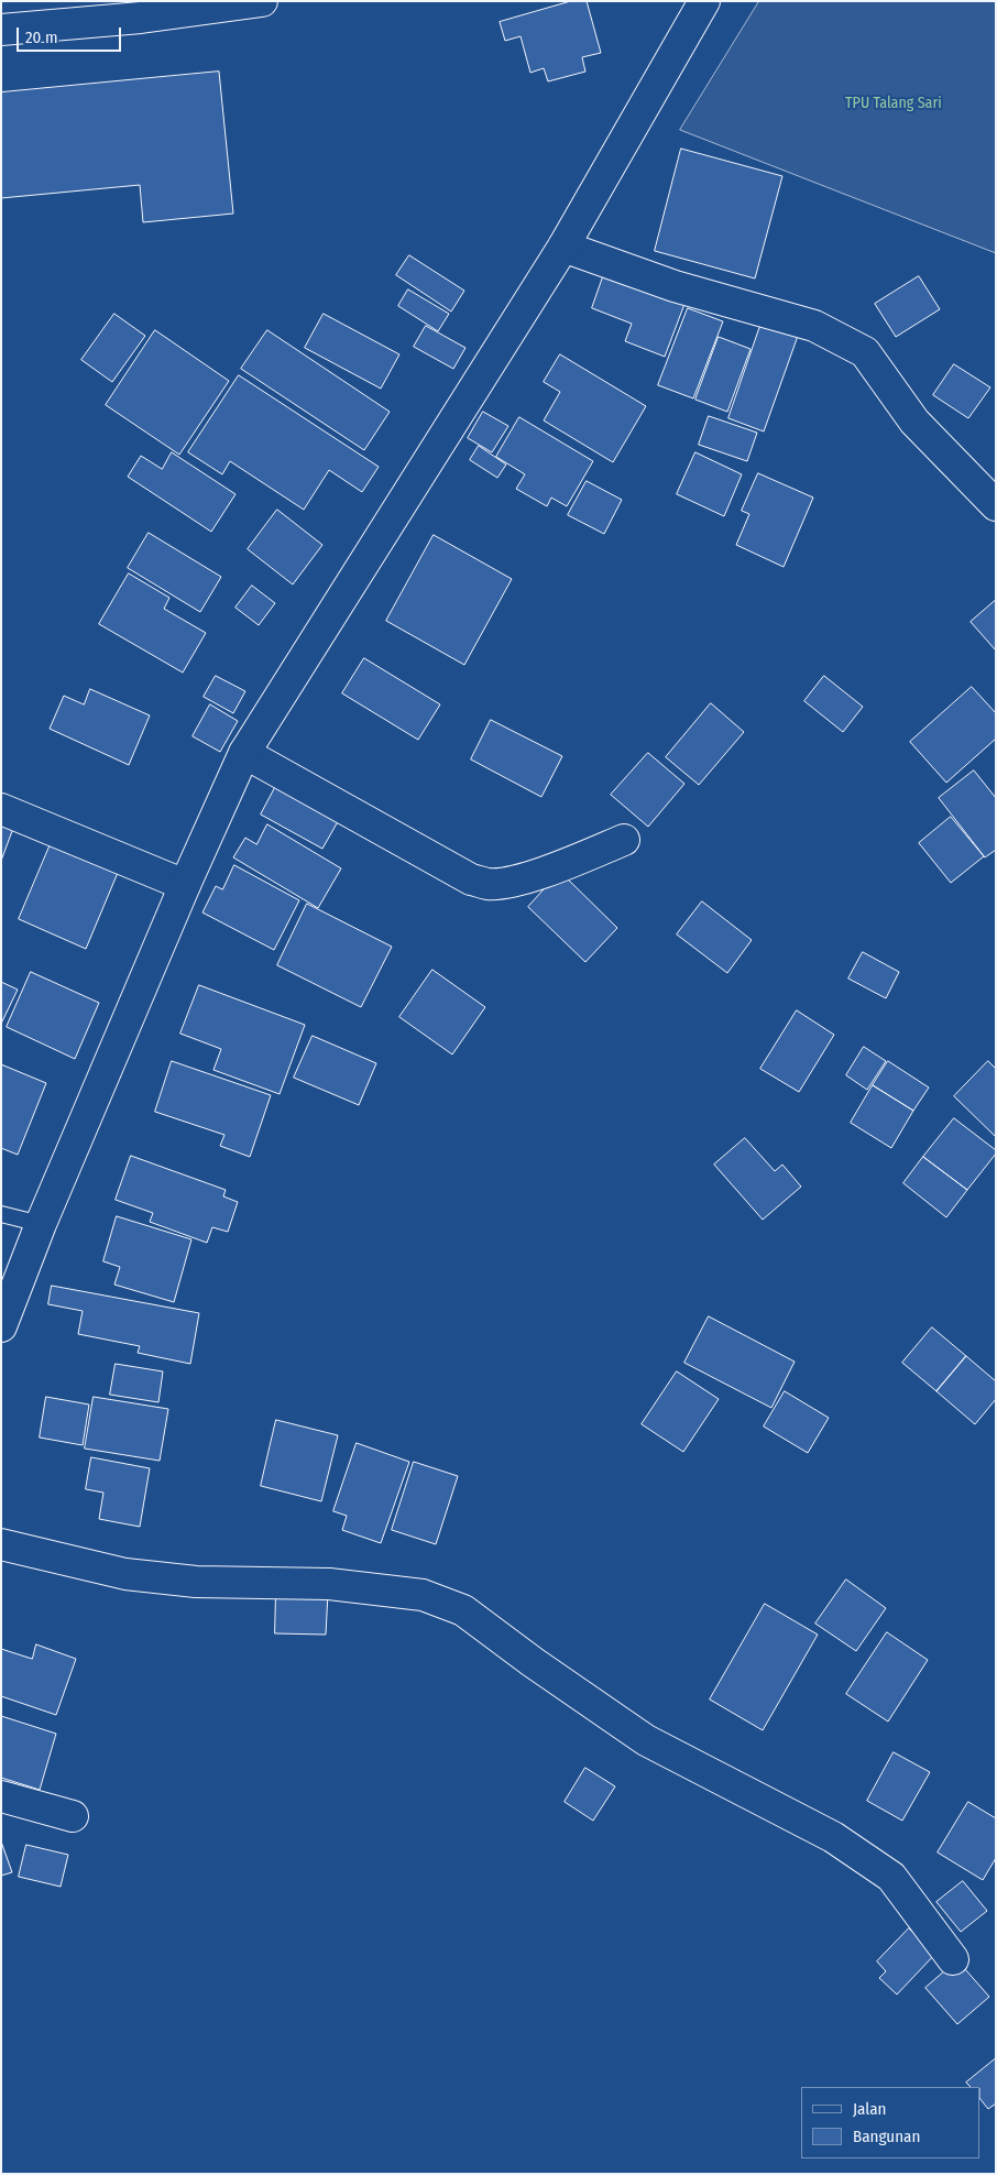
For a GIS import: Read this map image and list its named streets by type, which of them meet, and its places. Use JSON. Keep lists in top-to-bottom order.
{
  "parks": ["TPU Talang Sari"],
  "legend": ["Jalan", "Bangunan"],
  "scale_bar": "20 m"
}
